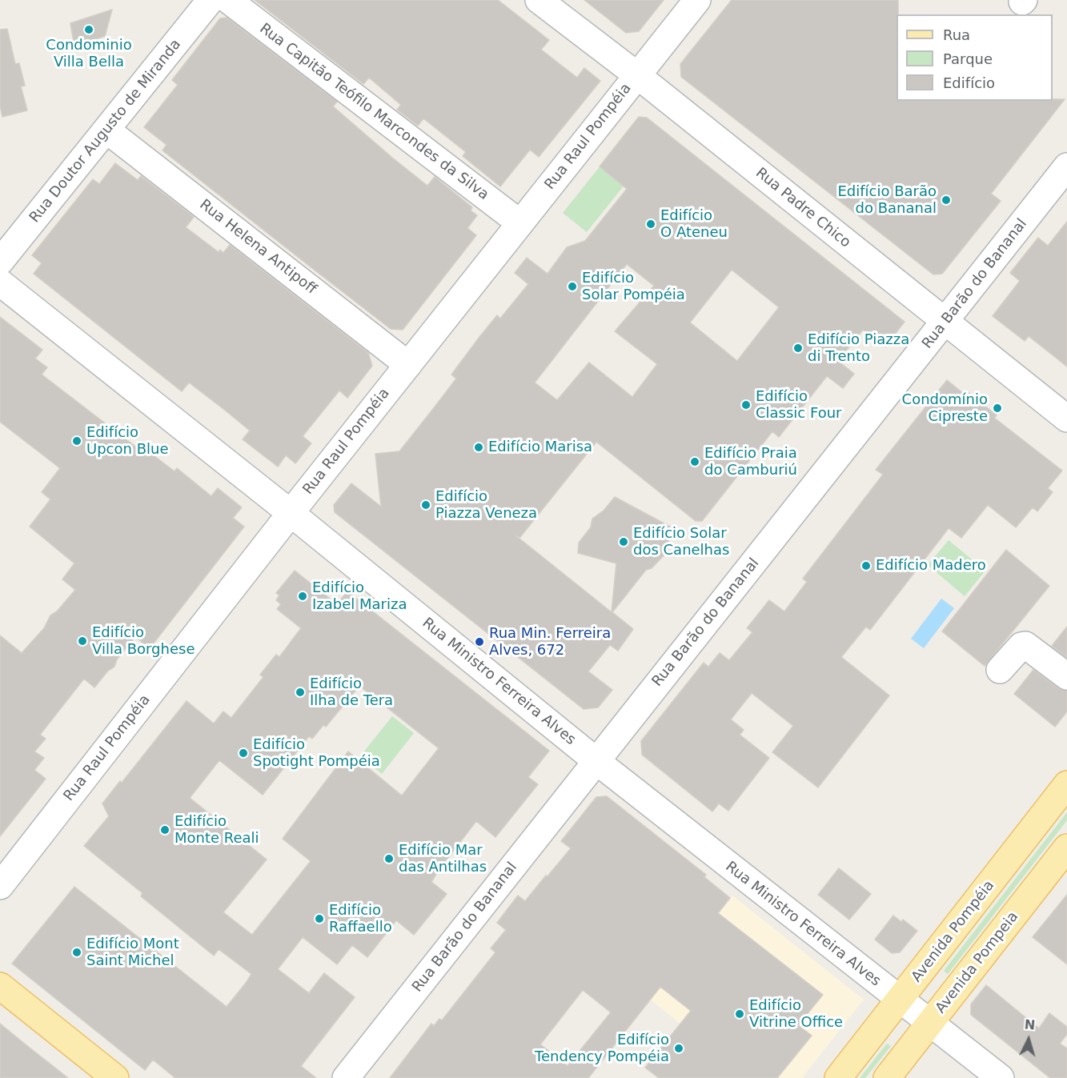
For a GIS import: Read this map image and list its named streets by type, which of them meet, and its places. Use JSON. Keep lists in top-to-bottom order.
{
  "streets": {
    "main road": ["Avenida Pompéia", "Avenida Pompeia"],
    "street": [
      "Rua Capitão Teófilo Marcondes da Silva",
      "Rua Doutor Augusto de Miranda",
      "Rua Raul Pompéia",
      "Rua Padre Chico",
      "Rua Helena Antipoff",
      "Rua Barão do Bananal",
      "Rua Ministro Ferreira Alves"
    ]
  },
  "crossings": [
    ["Rua Capitão Teófilo Marcondes da Silva", "Rua Raul Pompéia"],
    ["Rua Doutor Augusto de Miranda", "Rua Helena Antipoff"],
    ["Rua Raul Pompéia", "Rua Padre Chico"],
    ["Rua Raul Pompéia", "Rua Helena Antipoff"],
    ["Rua Raul Pompéia", "Rua Ministro Ferreira Alves"],
    ["Rua Padre Chico", "Rua Barão do Bananal"],
    ["Rua Barão do Bananal", "Rua Ministro Ferreira Alves"],
    ["Rua Ministro Ferreira Alves", "Avenida Pompéia"],
    ["Rua Ministro Ferreira Alves", "Avenida Pompeia"]
  ],
  "places": [
    "Condominio Villa Bella",
    "Edifício Barão do Bananal",
    "Edifício O Ateneu",
    "Edifício Solar Pompéia",
    "Edifício Piazza di Trento",
    "Edifício Classic Four",
    "Condomínio Cipreste",
    "Edifício Upcon Blue",
    "Edifício Marisa",
    "Edifício Praia do Camburiú",
    "Edifício Piazza Veneza",
    "Edifício Solar dos Canelhas",
    "Edifício Madero",
    "Edifício Izabel Mariza",
    "Edifício Villa Borghese",
    "Rua Min. Ferreira Alves, 672",
    "Edifício Ilha de Tera",
    "Edifício Spotight Pompéia",
    "Edifício Monte Reali",
    "Edifício Mar das Antilhas",
    "Edifício Raffaello",
    "Edifício Mont Saint Michel",
    "Edifício Vitrine Office",
    "Edifício Tendency Pompéia"
  ],
  "legend": ["Rua", "Parque", "Edifício"],
  "north": "top"
}
